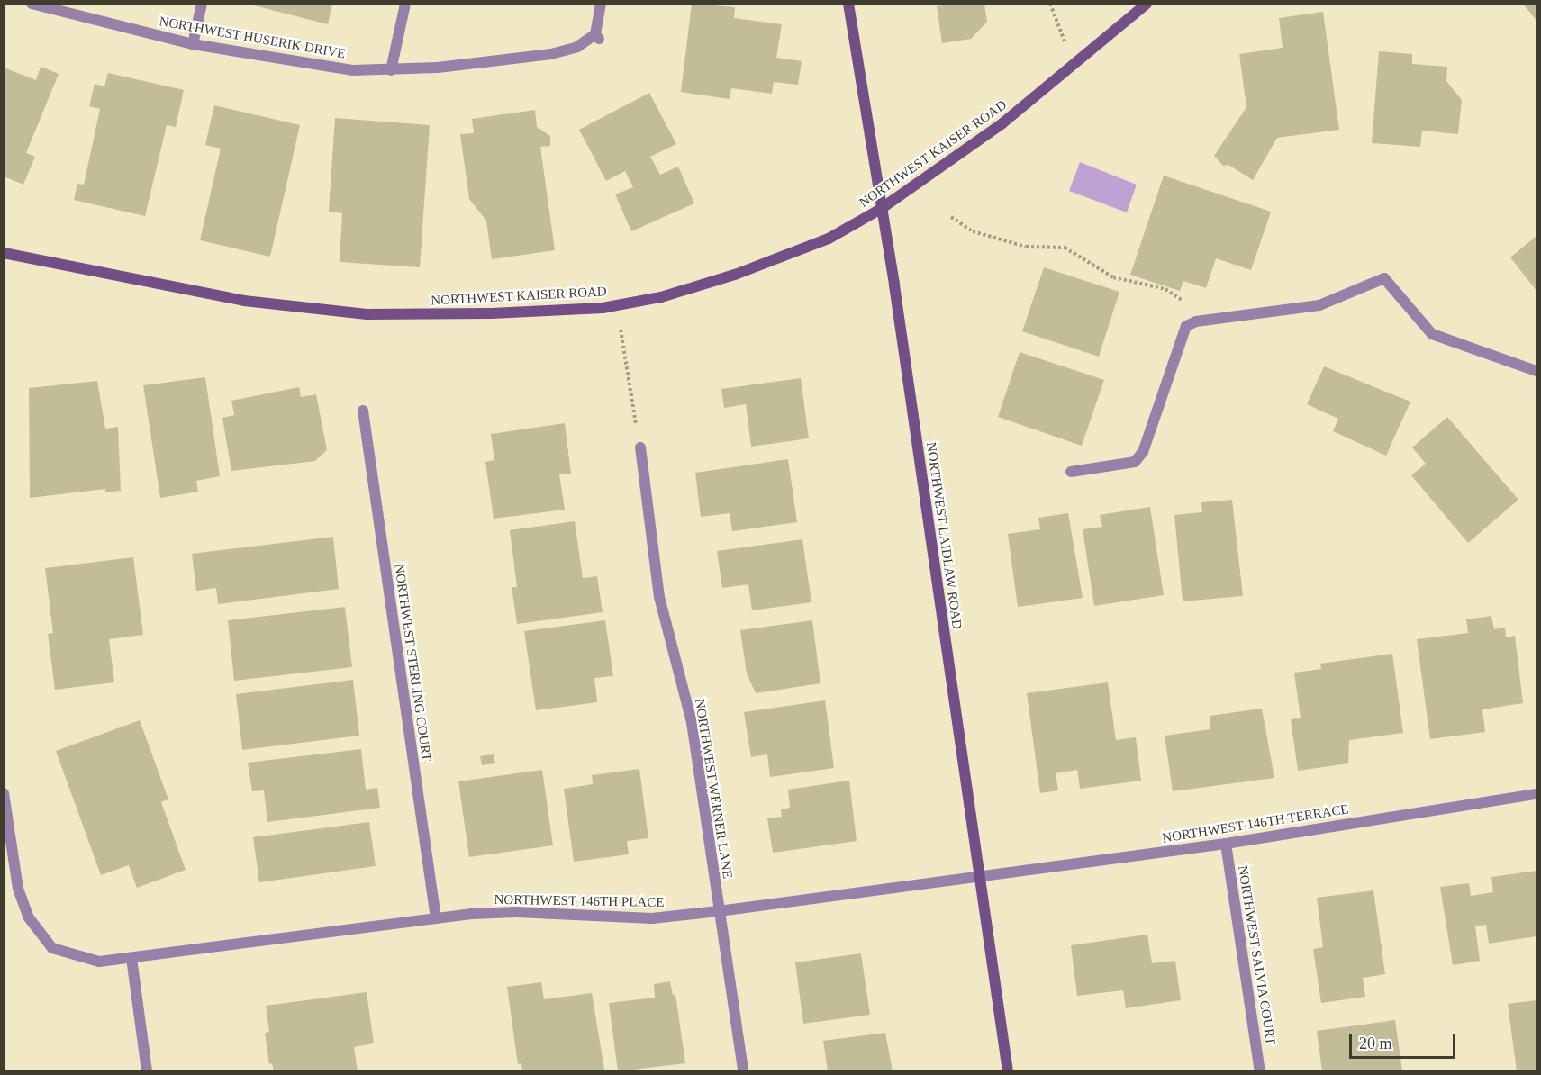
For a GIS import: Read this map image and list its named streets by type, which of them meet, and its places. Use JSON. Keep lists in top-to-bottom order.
{
  "streets": {
    "main road": ["NORTHWEST KAISER ROAD", "NORTHWEST LAIDLAW ROAD"],
    "street": [
      "NORTHWEST HUSERIK DRIVE",
      "NORTHWEST STERLING COURT",
      "NORTHWEST WERNER LANE",
      "NORTHWEST 146TH TERRACE",
      "NORTHWEST 146TH PLACE",
      "NORTHWEST SALVIA COURT"
    ]
  },
  "crossings": [
    ["NORTHWEST KAISER ROAD", "NORTHWEST LAIDLAW ROAD"],
    ["NORTHWEST LAIDLAW ROAD", "NORTHWEST 146TH TERRACE"],
    ["NORTHWEST LAIDLAW ROAD", "NORTHWEST 146TH PLACE"],
    ["NORTHWEST STERLING COURT", "NORTHWEST 146TH PLACE"],
    ["NORTHWEST WERNER LANE", "NORTHWEST 146TH PLACE"],
    ["NORTHWEST 146TH TERRACE", "NORTHWEST 146TH PLACE"],
    ["NORTHWEST 146TH TERRACE", "NORTHWEST SALVIA COURT"]
  ],
  "scale_bar": "20 m"
}
